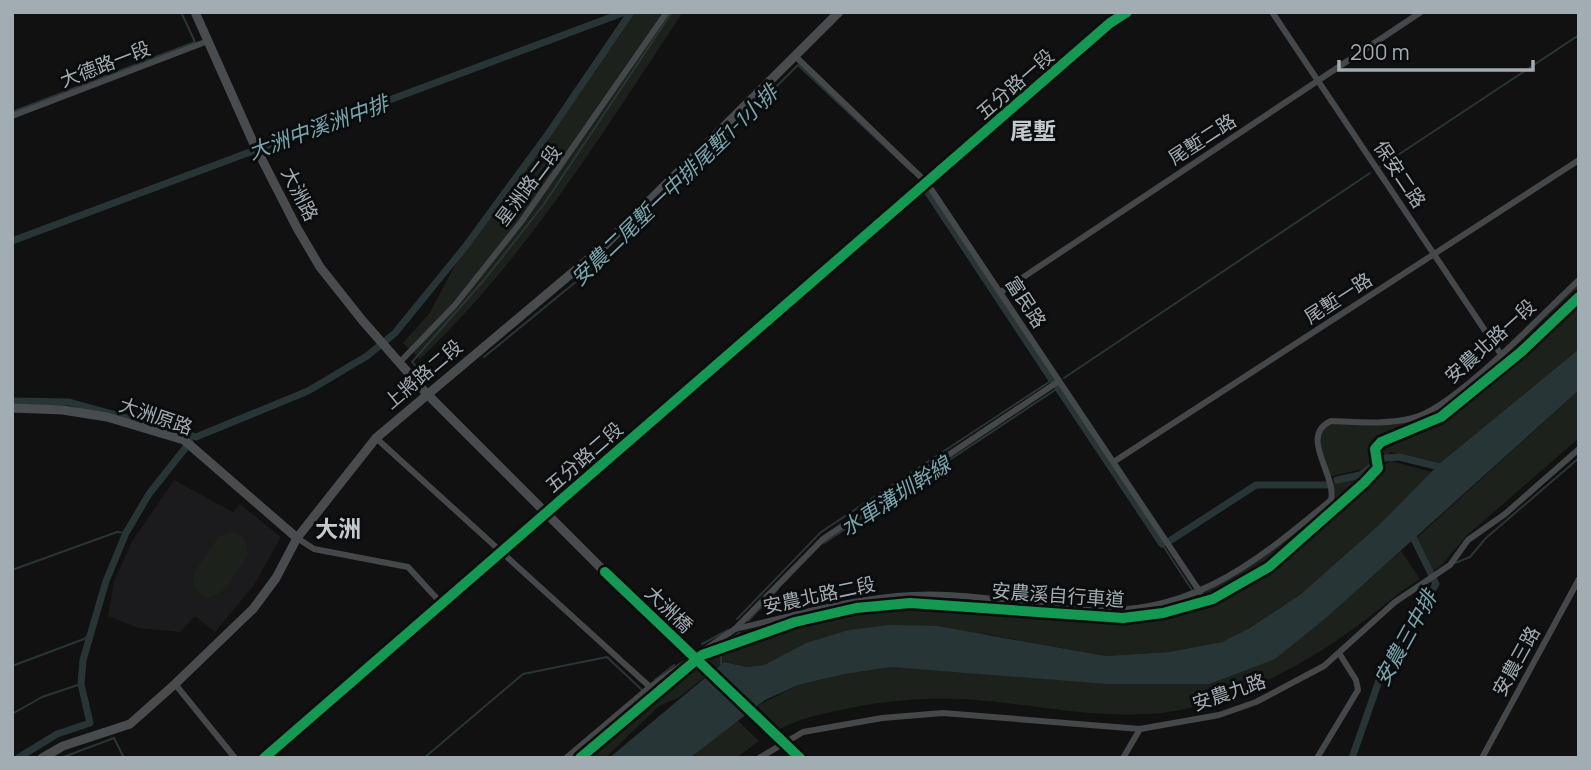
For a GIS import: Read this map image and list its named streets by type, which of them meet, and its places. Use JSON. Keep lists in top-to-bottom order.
{
  "streets": {
    "street": [
      "大德路一段",
      "五分路一段",
      "尾塹二路",
      "保安二路",
      "星洲路二段",
      "大洲路",
      "尾塹一路",
      "富民路",
      "安農北路一段",
      "上將路二段",
      "大洲原路",
      "五分路二段",
      "安農北路二段",
      "大洲橋",
      "安農三路",
      "安農九路"
    ],
    "cycle path": ["安農溪自行車道"]
  },
  "crossings": [
    ["大德路一段", "大洲路"],
    ["五分路一段", "富民路"],
    ["五分路一段", "五分路二段"],
    ["尾塹二路", "保安二路"],
    ["尾塹二路", "富民路"],
    ["保安二路", "尾塹一路"],
    ["保安二路", "安農北路一段"],
    ["星洲路二段", "大洲路"],
    ["尾塹一路", "富民路"],
    ["富民路", "安農北路一段"],
    ["富民路", "上將路二段"],
    ["富民路", "五分路二段"],
    ["富民路", "安農北路二段"],
    ["安農北路一段", "安農北路二段"],
    ["上將路二段", "大洲原路"],
    ["五分路二段", "大洲橋"]
  ],
  "districts": ["尾塹", "大洲"],
  "water": [
    "大洲中溪洲中排",
    "安農二尾塹一中排尾塹1-1小排",
    "水車溝圳幹線",
    "安農三中排"
  ],
  "scale_bar": "200 m"
}
